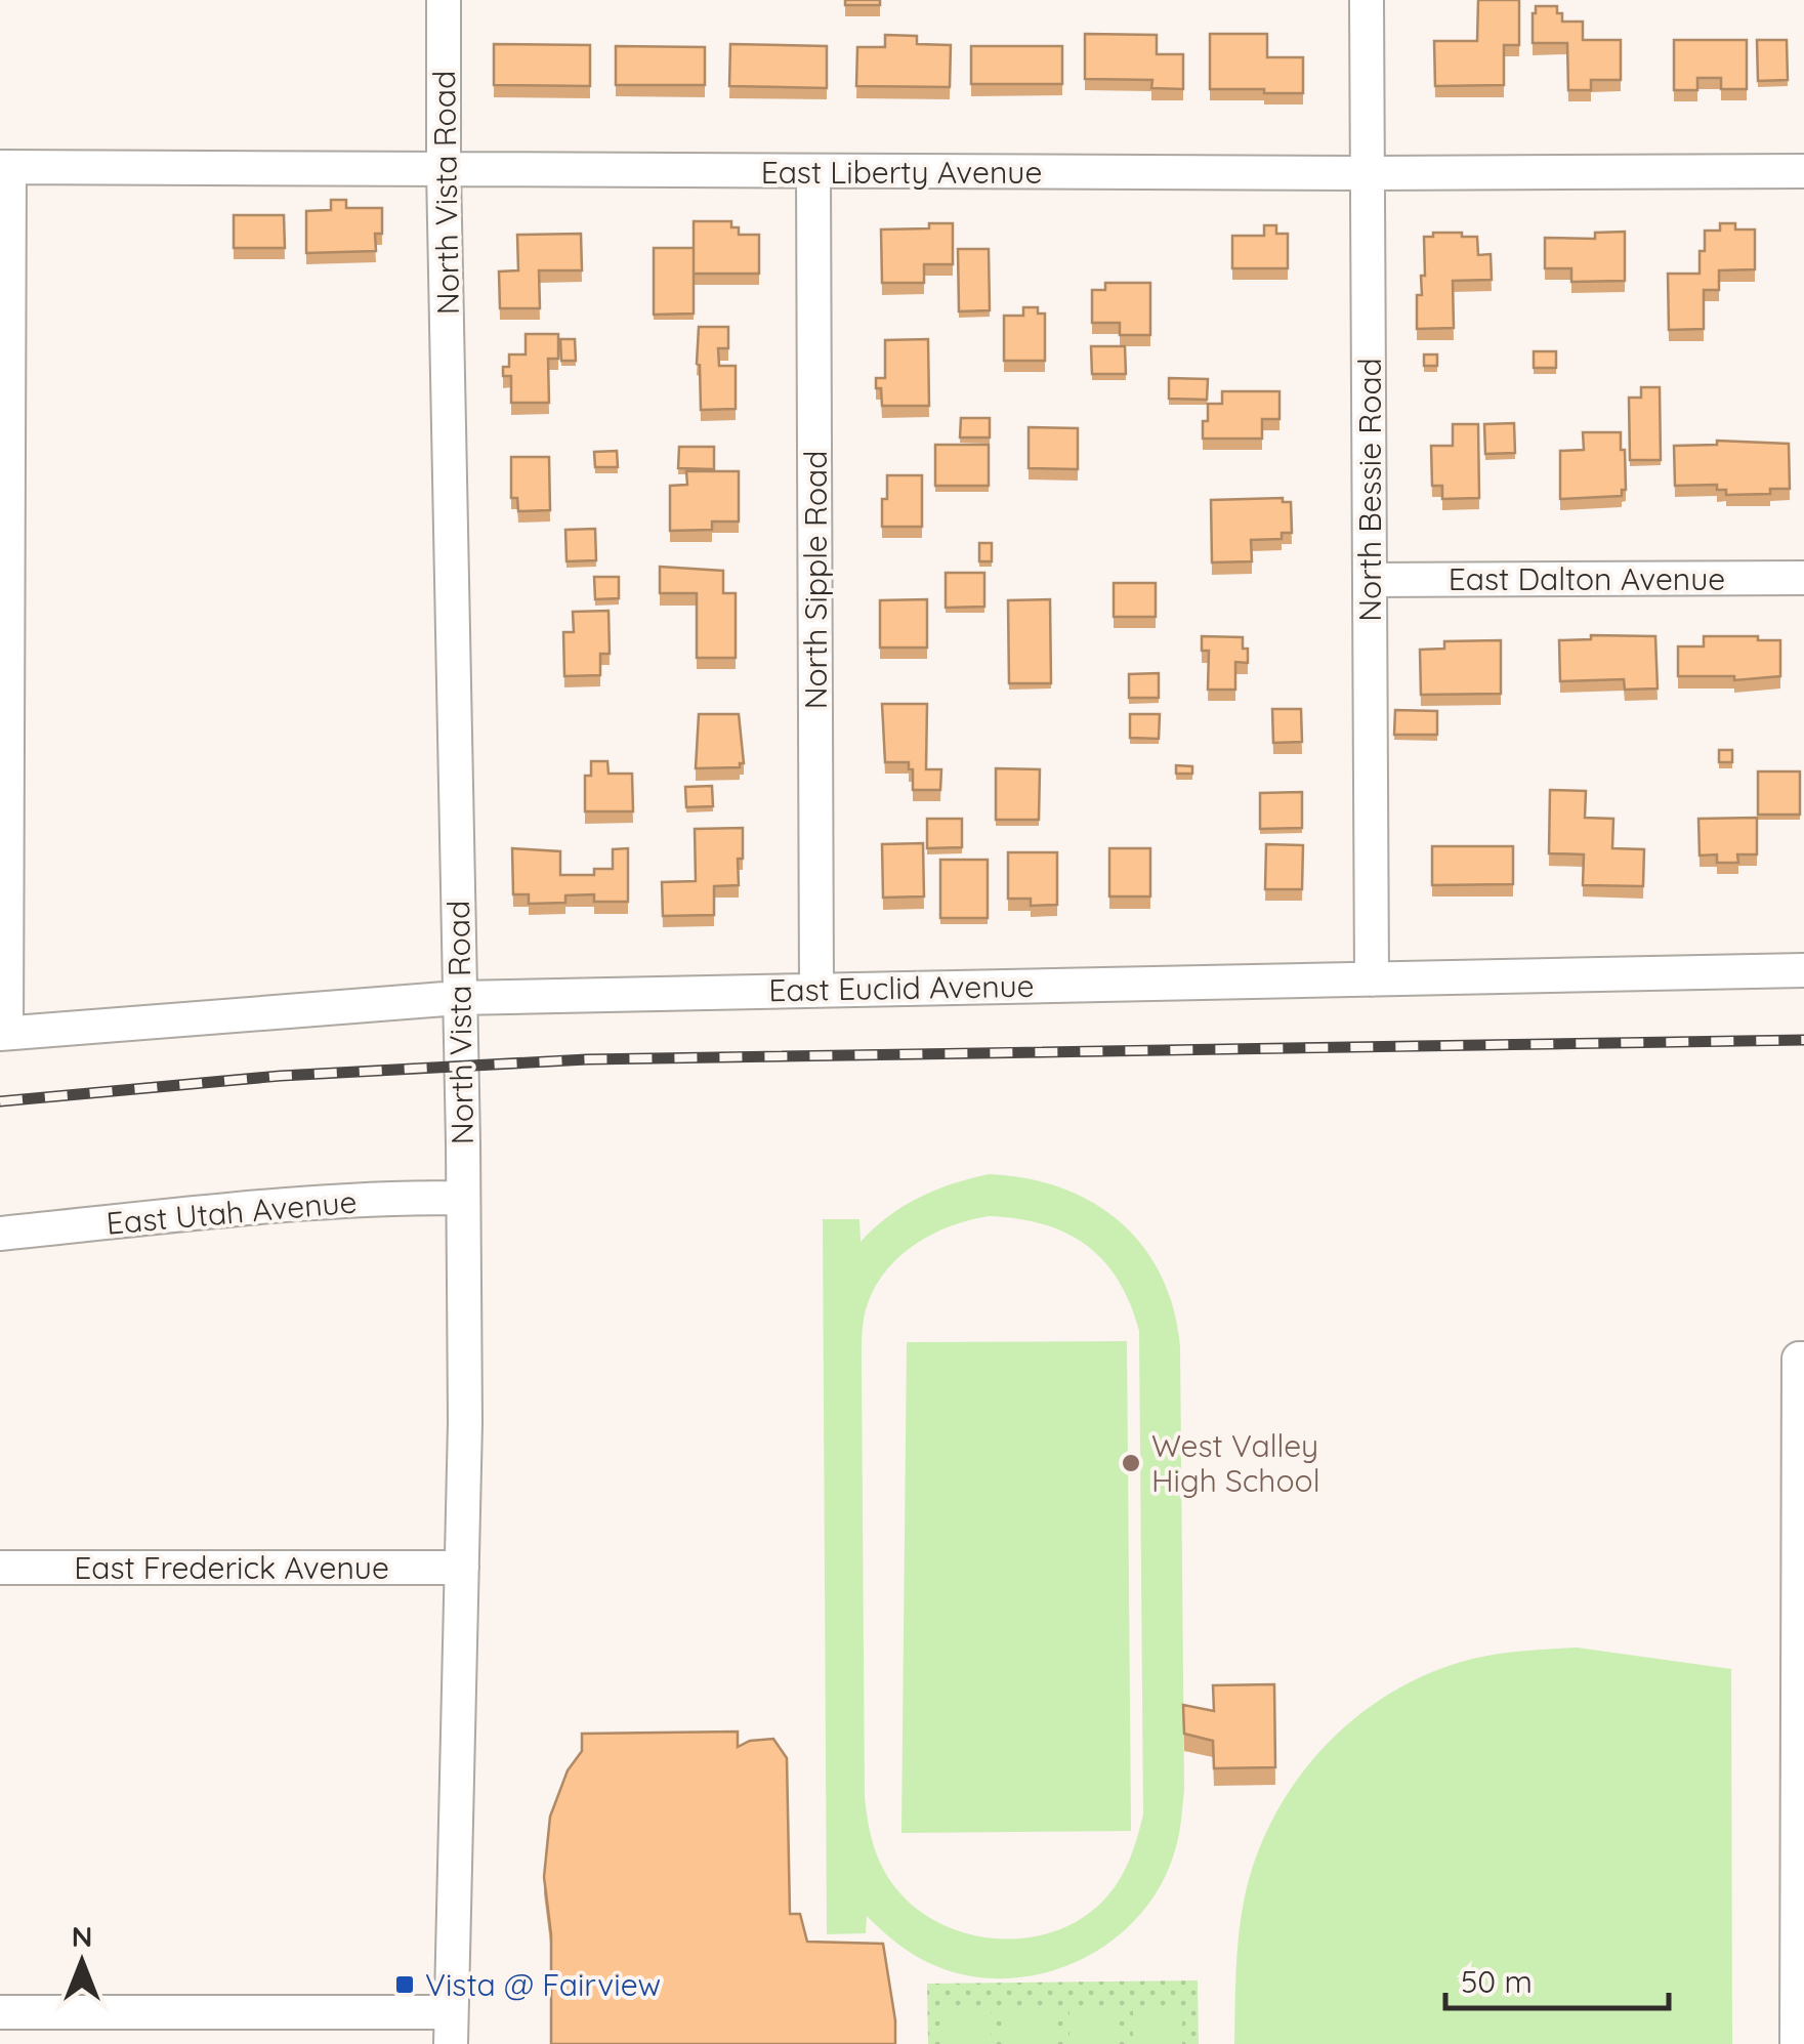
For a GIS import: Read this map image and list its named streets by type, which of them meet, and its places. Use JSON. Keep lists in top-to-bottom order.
{
  "streets": {
    "street": [
      "East Liberty Avenue",
      "North Vista Road",
      "North Bessie Road",
      "East Dalton Avenue",
      "North Sipple Road",
      "East Euclid Avenue",
      "East Utah Avenue",
      "East Frederick Avenue"
    ]
  },
  "crossings": [
    ["East Liberty Avenue", "North Vista Road"],
    ["East Liberty Avenue", "North Bessie Road"],
    ["East Liberty Avenue", "North Sipple Road"],
    ["North Vista Road", "East Euclid Avenue"],
    ["North Vista Road", "East Utah Avenue"],
    ["North Vista Road", "East Frederick Avenue"],
    ["North Bessie Road", "East Dalton Avenue"],
    ["North Bessie Road", "East Euclid Avenue"],
    ["North Sipple Road", "East Euclid Avenue"]
  ],
  "places": {
    "other": ["West Valley High School"],
    "transit": ["Vista @ Fairview"]
  },
  "scale_bar": "50 m",
  "north": "top"
}
